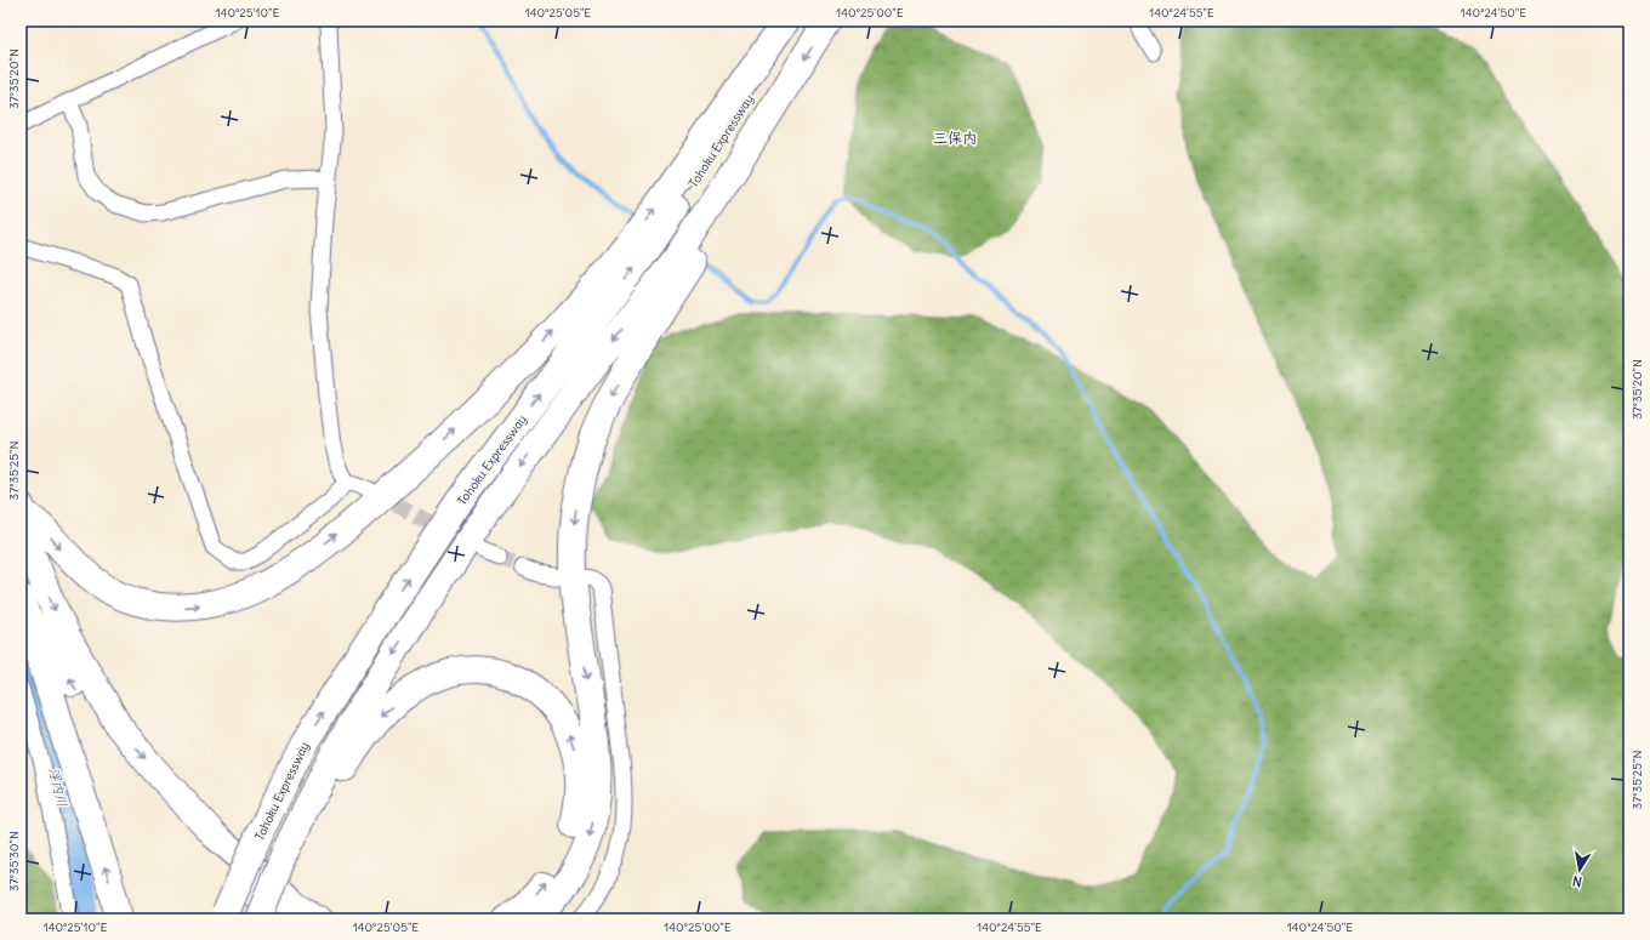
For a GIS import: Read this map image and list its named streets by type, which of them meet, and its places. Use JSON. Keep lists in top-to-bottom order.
{
  "streets": {
    "highway": ["Tohoku Expressway"]
  },
  "districts": ["三保内"],
  "water": ["浮内川"],
  "north": "bottom",
  "coordinates": [
    "140°25'10\"E",
    "140°25'05\"E",
    "140°25'00\"E",
    "140°24'55\"E",
    "140°24'50\"E",
    "37°35'20\"N",
    "37°35'25\"N",
    "37°35'30\"N"
  ]
}
